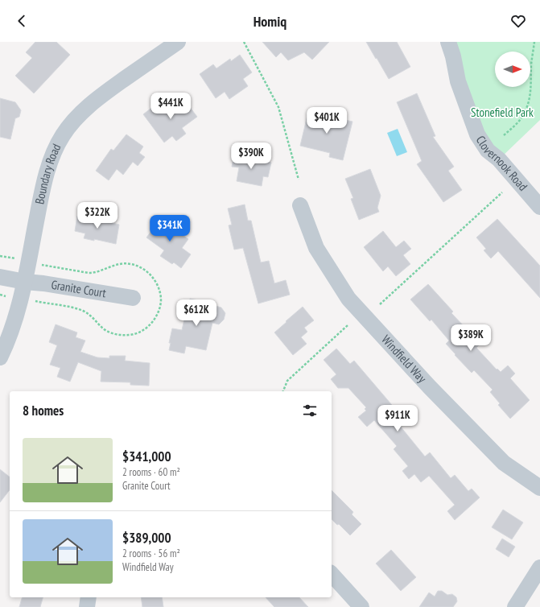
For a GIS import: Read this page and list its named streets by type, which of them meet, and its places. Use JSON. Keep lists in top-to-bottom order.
{
  "streets": {
    "street": [
      "Clovernook Road",
      "Boundary Road",
      "Granite Court",
      "Windfield Way"
    ]
  },
  "crossings": [
    ["Boundary Road", "Granite Court"]
  ],
  "parks": ["Stonefield Park"],
  "north": "right",
  "page": {
    "header": "Homiq",
    "price": [
      "$441K",
      "$401K",
      "$390K",
      "$322K",
      "$341K",
      "$612K",
      "$389K",
      "$911K"
    ],
    "heading": "8 homes",
    "list": [
      {
        "name": "$341,000",
        "note": "2 rooms · 60 m² · Granite Court"
      },
      {
        "name": "$389,000",
        "note": "2 rooms · 56 m² · Windfield Way"
      }
    ]
  }
}
